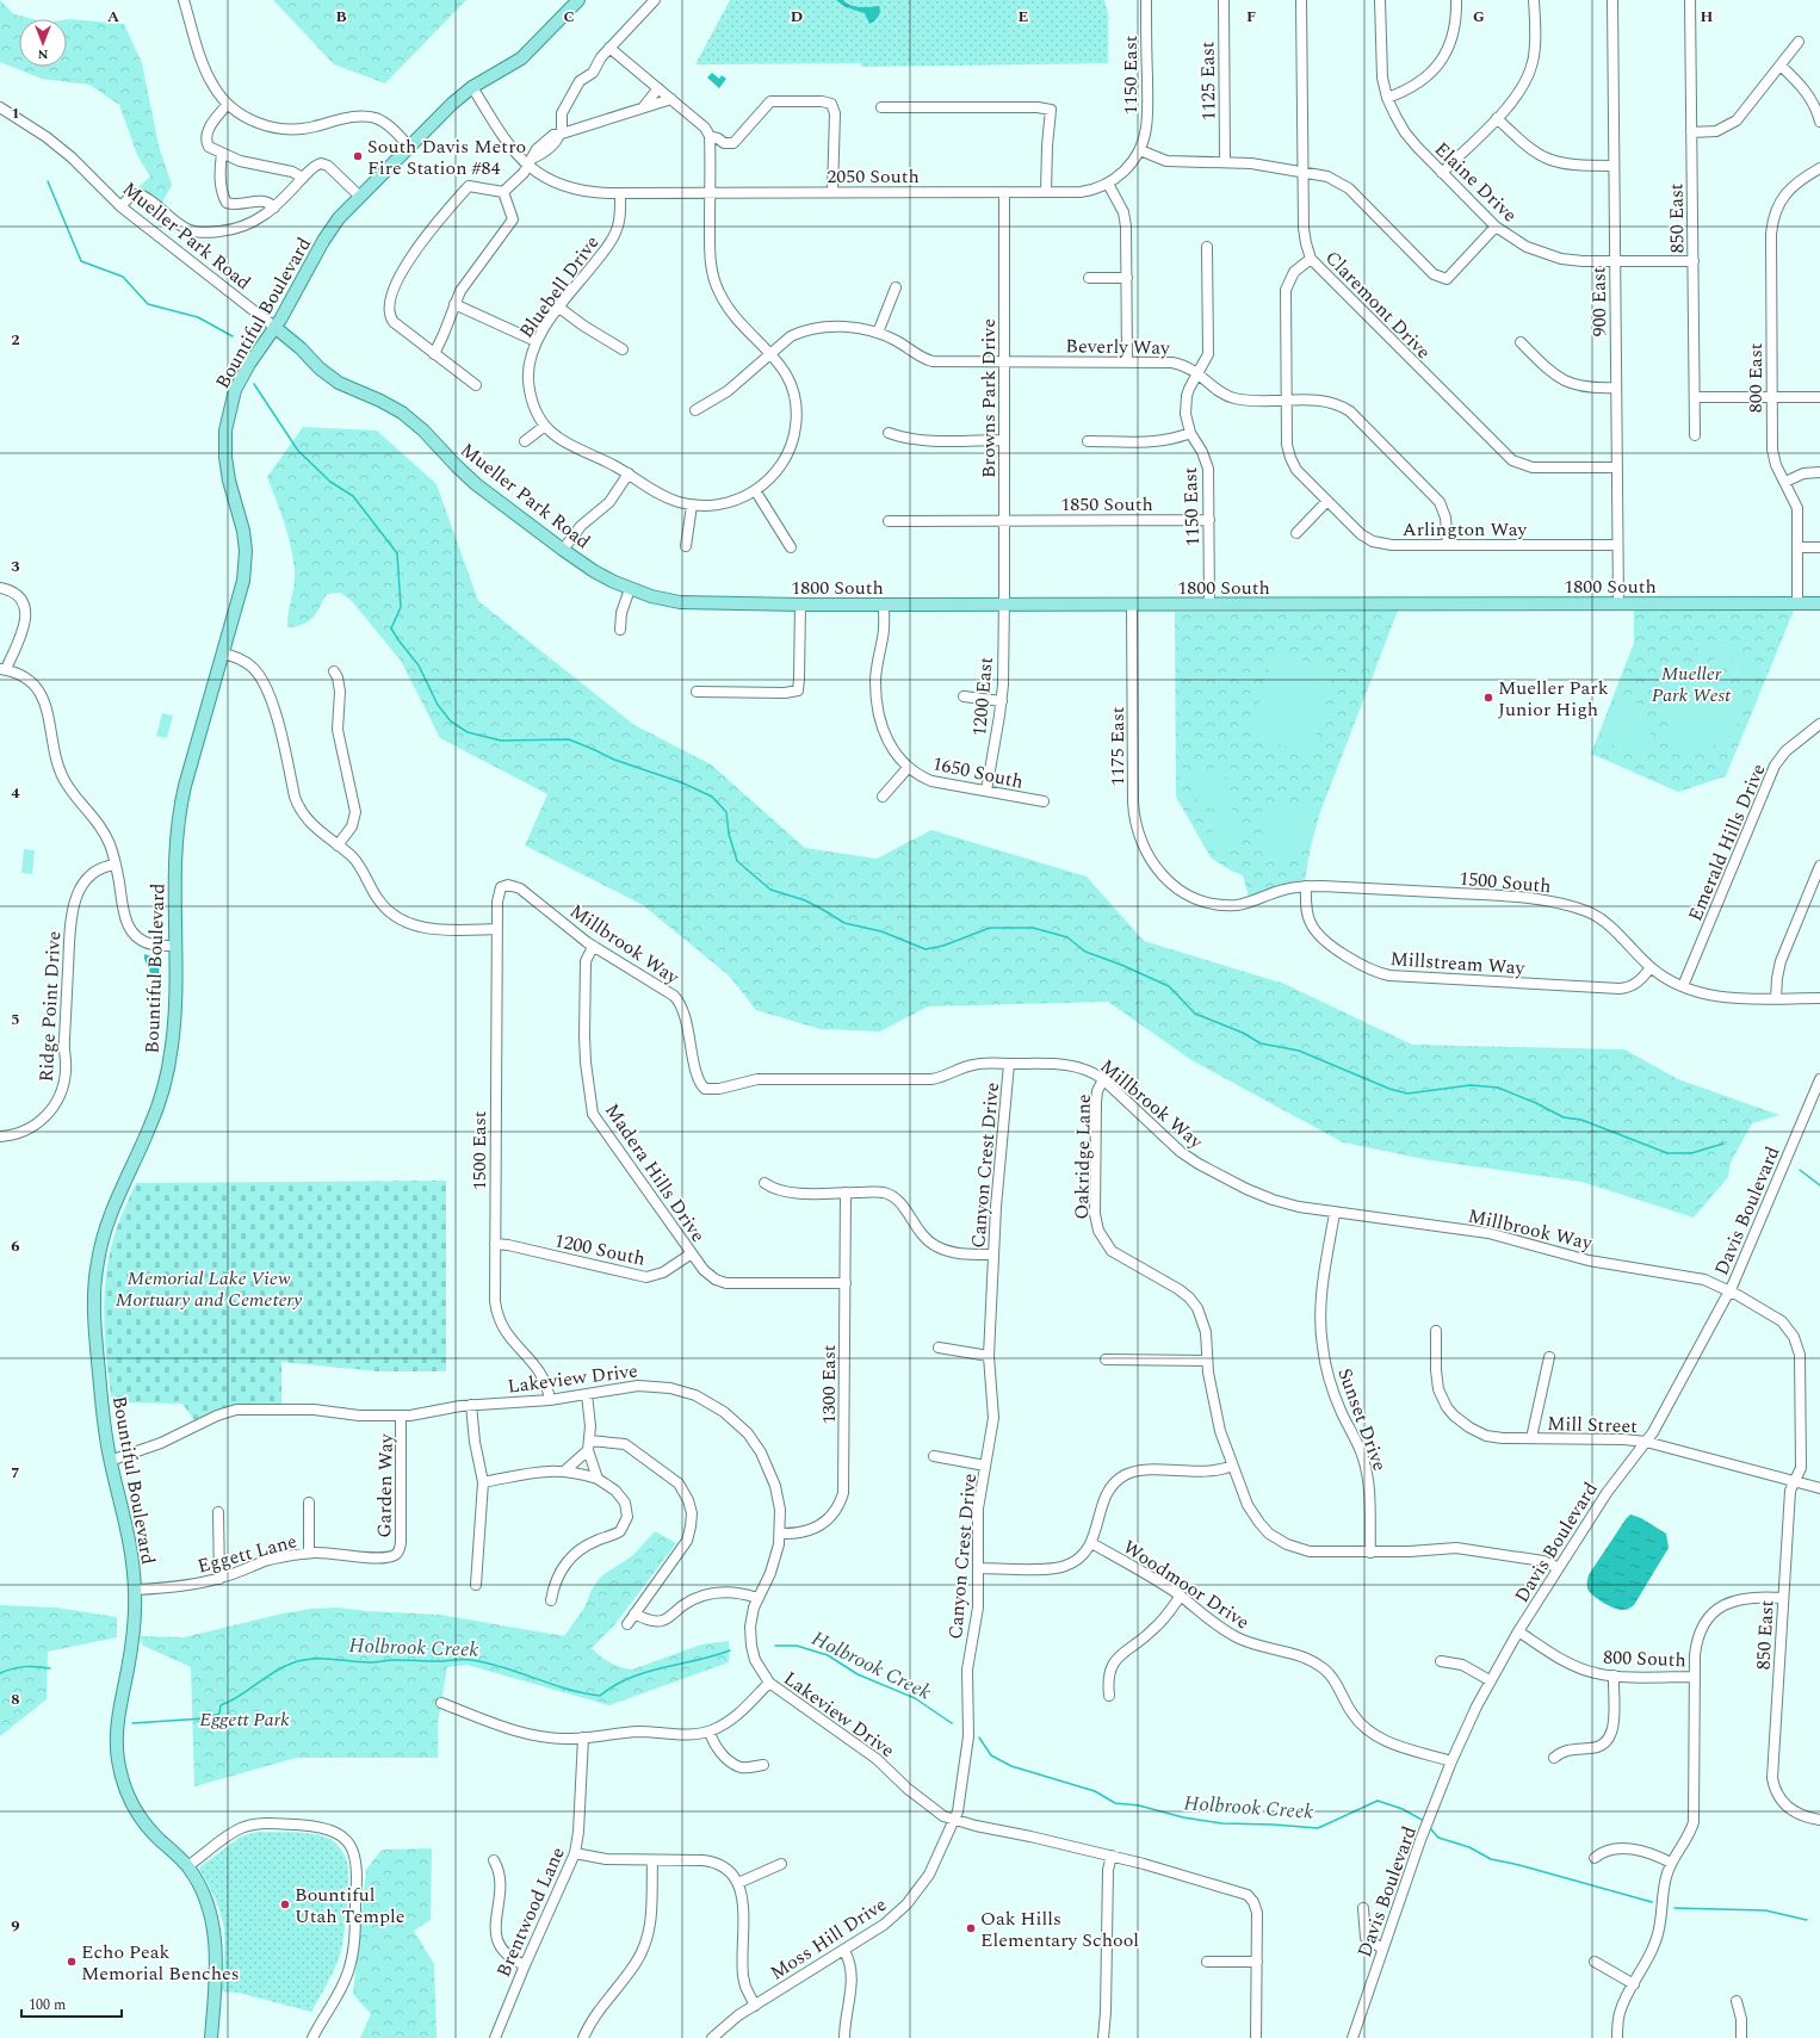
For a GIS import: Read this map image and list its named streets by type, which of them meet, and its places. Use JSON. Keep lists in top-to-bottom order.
{
  "streets": {
    "main road": ["Mueller Park Road", "Bountiful Boulevard", "1800 South"],
    "street": [
      "1150 East",
      "1125 East",
      "2050 South",
      "Elaine Drive",
      "850 East",
      "Bluebell Drive",
      "900 East",
      "Claremont Drive",
      "Beverly Way",
      "800 East",
      "Browns Park Drive",
      "1850 South",
      "Arlington Way",
      "1200 East",
      "1175 East",
      "1650 South",
      "Emerald Hills Drive",
      "1500 South",
      "Millbrook Way",
      "Millstream Way",
      "Ridge Point Drive",
      "1500 East",
      "Oakridge Lane",
      "Canyon Crest Drive",
      "Madera Hills Drive",
      "Davis Boulevard",
      "1200 South",
      "Lakeview Drive",
      "1300 East",
      "Sunset Drive",
      "Mill Street",
      "Garden Way",
      "Eggett Lane",
      "Woodmoor Drive",
      "800 South",
      "Brentwood Lane",
      "Moss Hill Drive"
    ]
  },
  "crossings": [
    ["1150 East", "2050 South"],
    ["1150 East", "Beverly Way"],
    ["1150 East", "1850 South"],
    ["1150 East", "1800 South"],
    ["2050 South", "Bluebell Drive"],
    ["2050 South", "Bountiful Boulevard"],
    ["2050 South", "Browns Park Drive"],
    ["Elaine Drive", "850 East"],
    ["Elaine Drive", "900 East"],
    ["850 East", "Millbrook Way"],
    ["850 East", "Mill Street"],
    ["Mueller Park Road", "Bountiful Boulevard"],
    ["Mueller Park Road", "1800 South"],
    ["900 East", "Claremont Drive"],
    ["900 East", "Arlington Way"],
    ["900 East", "1800 South"],
    ["Claremont Drive", "Arlington Way"],
    ["Bountiful Boulevard", "Lakeview Drive"],
    ["Bountiful Boulevard", "Eggett Lane"],
    ["Beverly Way", "Browns Park Drive"],
    ["Beverly Way", "Arlington Way"],
    ["800 East", "1800 South"],
    ["Browns Park Drive", "1850 South"],
    ["Browns Park Drive", "1800 South"],
    ["Browns Park Drive", "1200 East"],
    ["1800 South", "1200 East"],
    ["1800 South", "1175 East"],
    ["1200 East", "1650 South"],
    ["1175 East", "1500 South"],
    ["Emerald Hills Drive", "1500 South"],
    ["1500 South", "Millstream Way"],
    ["Millbrook Way", "1500 East"],
    ["Millbrook Way", "Oakridge Lane"],
    ["Millbrook Way", "Canyon Crest Drive"],
    ["Millbrook Way", "Madera Hills Drive"],
    ["Millbrook Way", "Davis Boulevard"],
    ["Millbrook Way", "Sunset Drive"],
    ["Millbrook Way", "Mill Street"],
    ["1500 East", "1200 South"],
    ["1500 East", "Lakeview Drive"],
    ["Oakridge Lane", "Davis Boulevard"],
    ["Oakridge Lane", "Sunset Drive"],
    ["Canyon Crest Drive", "Lakeview Drive"],
    ["Canyon Crest Drive", "Moss Hill Drive"],
    ["Madera Hills Drive", "1200 South"],
    ["Madera Hills Drive", "1300 East"],
    ["Davis Boulevard", "Mill Street"],
    ["Davis Boulevard", "Woodmoor Drive"],
    ["Davis Boulevard", "800 South"],
    ["Lakeview Drive", "1300 East"],
    ["Lakeview Drive", "Garden Way"],
    ["Lakeview Drive", "Moss Hill Drive"],
    ["Garden Way", "Eggett Lane"]
  ],
  "water": ["Holbrook Creek"],
  "parks": ["Mueller Park West", "Memorial Lake View Mortuary and Cemetery", "Eggett Park"],
  "places": [
    "South Davis Metro Fire Station #84",
    "Mueller Park Junior High",
    "Bountiful Utah Temple",
    "Oak Hills Elementary School",
    "Echo Peak Memorial Benches"
  ],
  "scale_bar": "100 m",
  "north": "bottom",
  "grid": {
    "columns": [
      "A",
      "B",
      "C",
      "D",
      "E",
      "F",
      "G",
      "H"
    ],
    "rows": [
      "1",
      "2",
      "3",
      "4",
      "5",
      "6",
      "7",
      "8",
      "9"
    ]
  }
}
